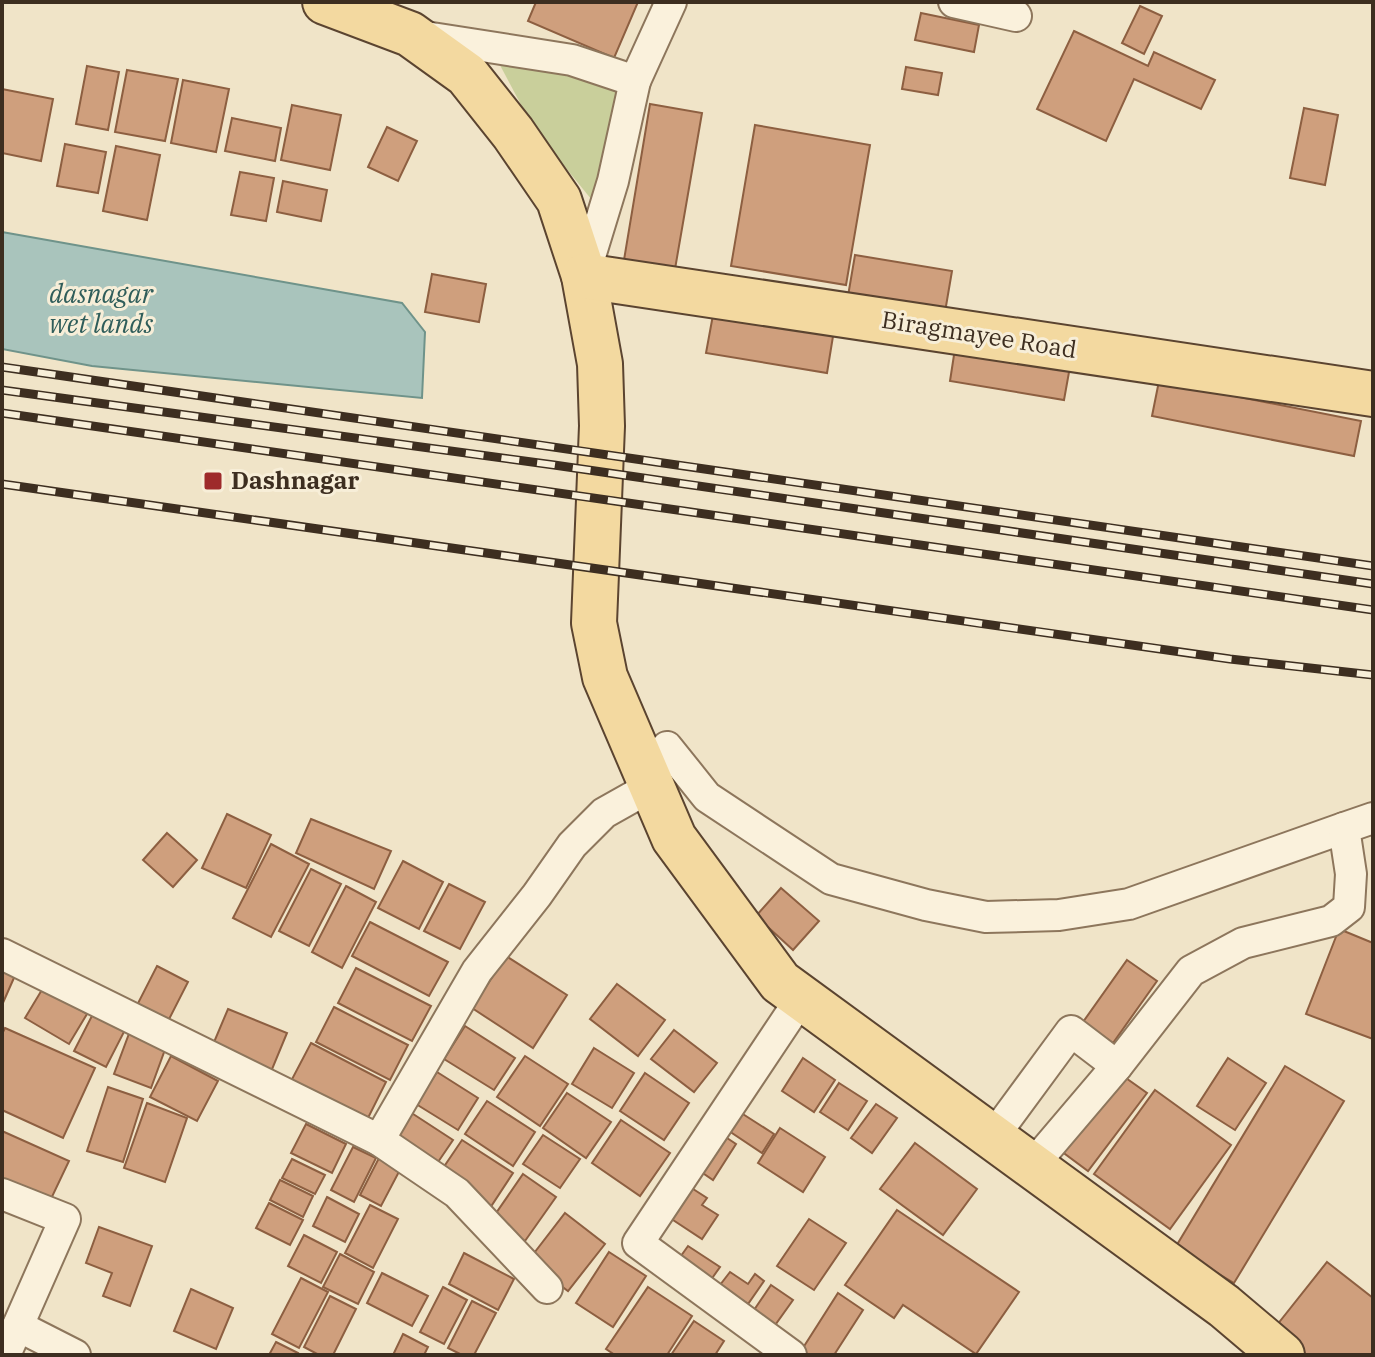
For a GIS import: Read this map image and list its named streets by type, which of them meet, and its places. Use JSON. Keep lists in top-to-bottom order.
{
  "streets": {
    "main road": ["Biragmayee Road"]
  },
  "water": ["dasnagar wet lands"],
  "places": {
    "transit": ["Dashnagar"]
  }
}
